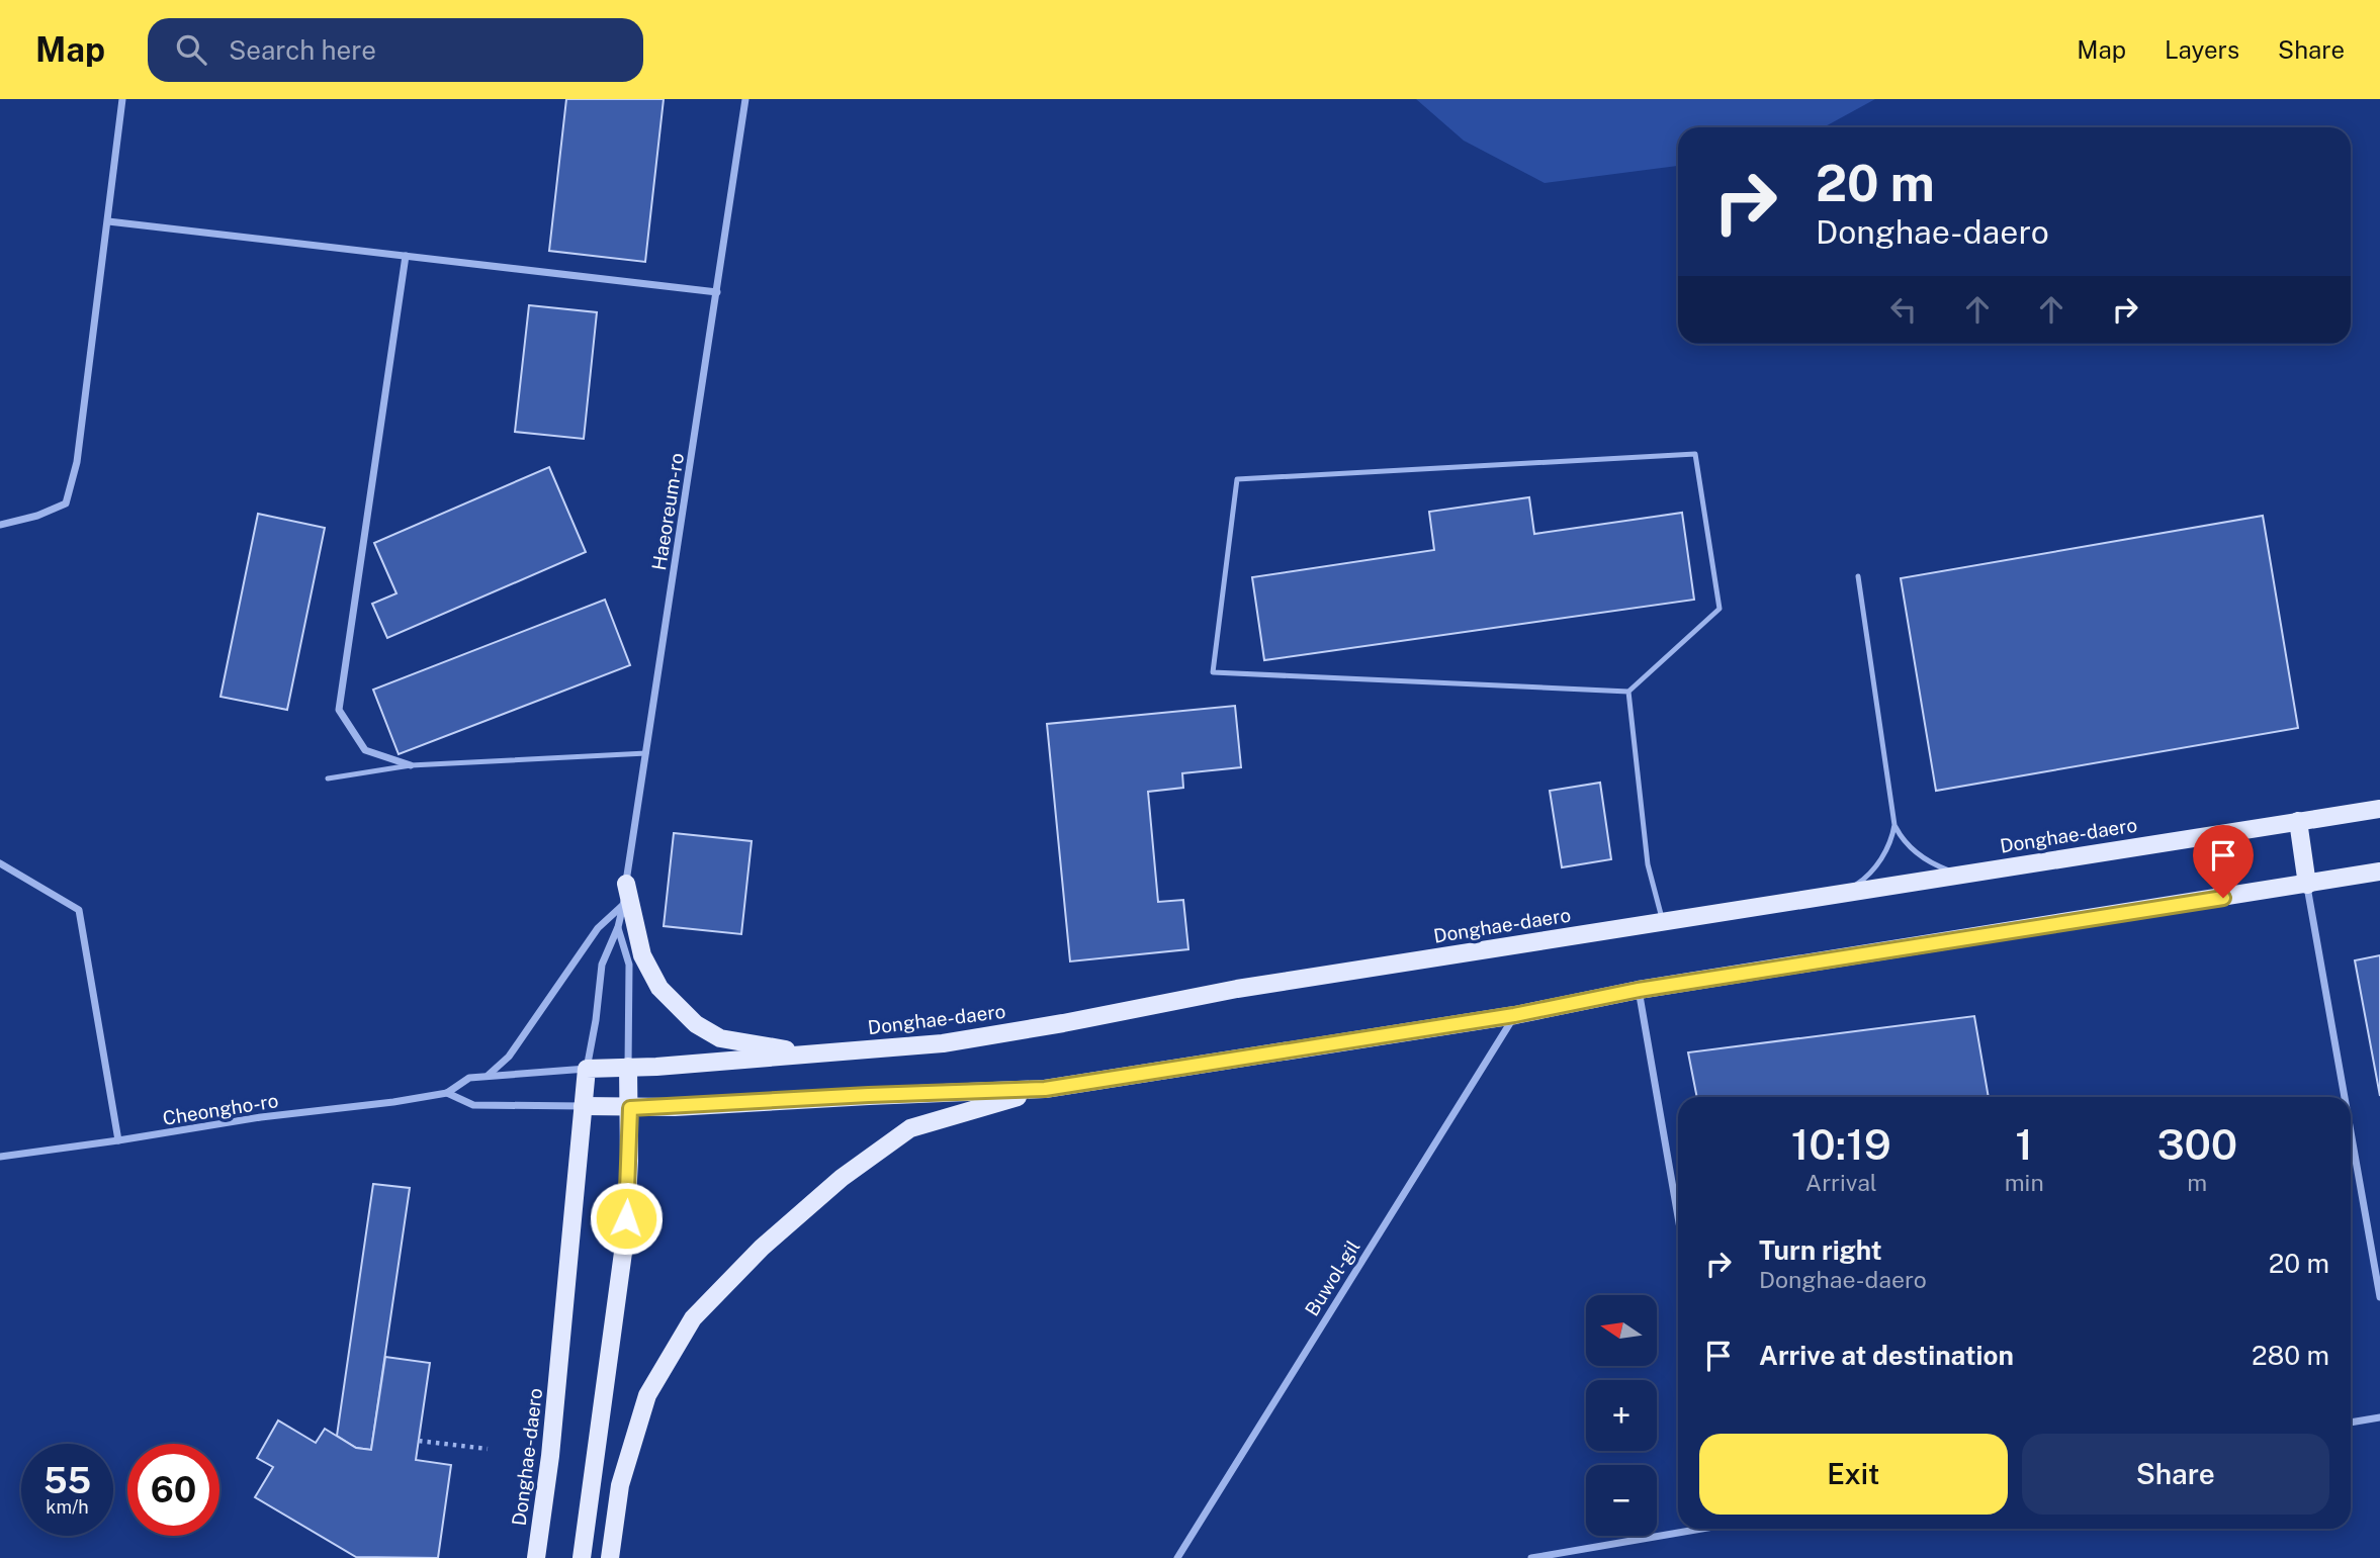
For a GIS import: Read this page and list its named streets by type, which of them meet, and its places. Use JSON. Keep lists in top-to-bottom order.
{
  "streets": {
    "main road": ["Donghae-daero"],
    "street": ["Haeoreum-ro", "Cheongho-ro", "Buwol-gil"]
  },
  "crossings": [
    ["Haeoreum-ro", "Donghae-daero"],
    ["Haeoreum-ro", "Cheongho-ro"],
    ["Donghae-daero", "Cheongho-ro"]
  ],
  "north": "left",
  "page": {
    "header": "Map",
    "search": "Search here",
    "nav": ["Map", "Layers", "Share"],
    "turn": ["20 m", "Donghae-daero"],
    "eta": [
      "10:19",
      "Arrival",
      "1",
      "min",
      "300",
      "m"
    ],
    "list": [
      {
        "name": "Turn right",
        "note": "Donghae-daero",
        "value": "20 m"
      },
      {
        "name": "Arrive at destination",
        "value": "280 m"
      }
    ],
    "map_buttons": ["+", "−"],
    "buttons": ["Exit", "Share"],
    "speed": "55 km/h",
    "limit": "60"
  }
}
